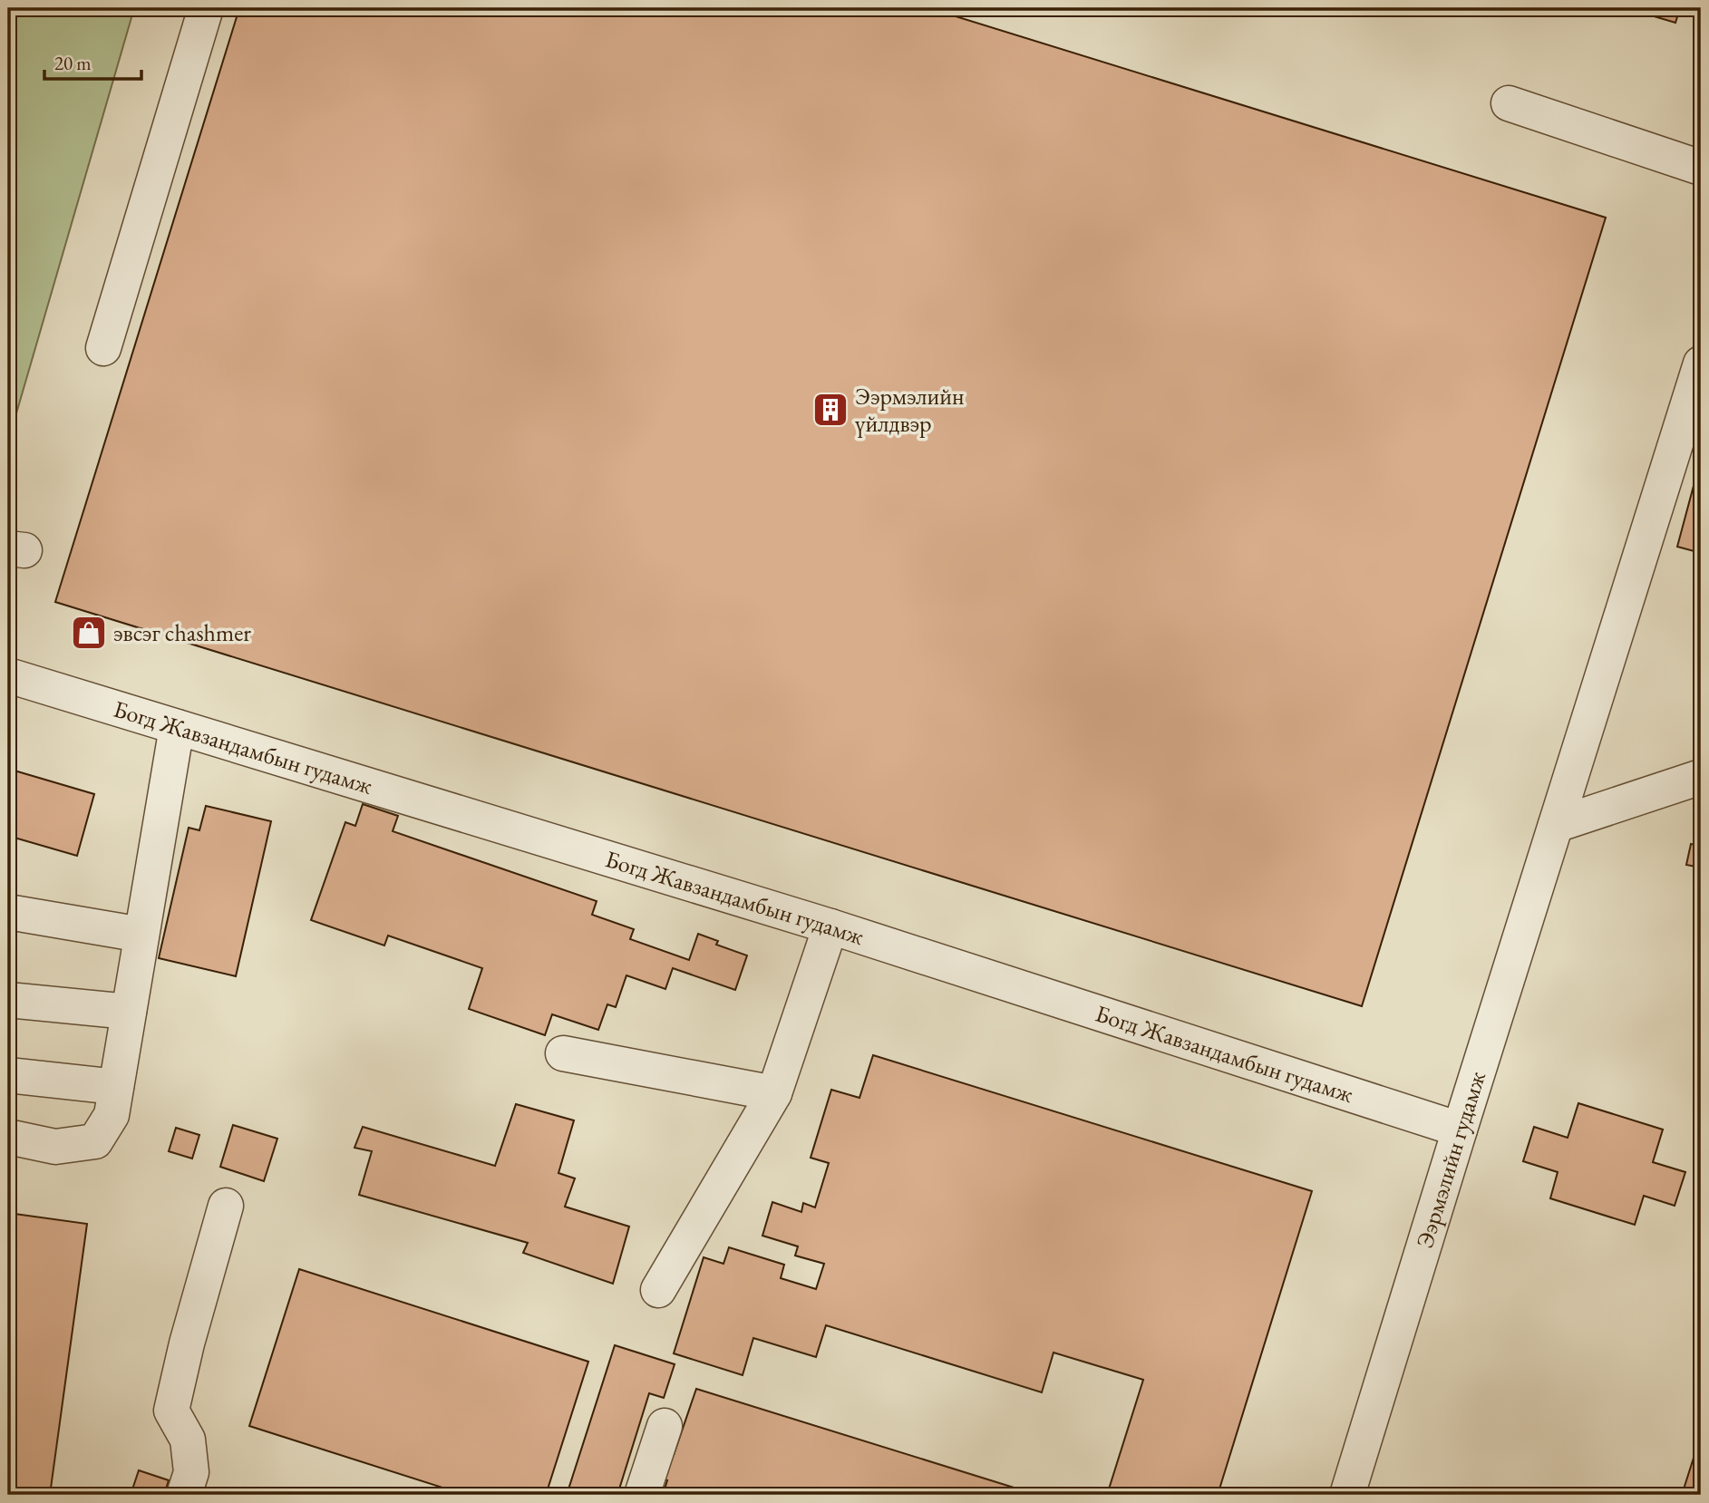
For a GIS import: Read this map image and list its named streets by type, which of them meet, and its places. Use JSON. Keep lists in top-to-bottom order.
{
  "streets": {
    "street": ["Богд Жавзандамбын гудамж", "Ээрмэлийн гудамж"]
  },
  "crossings": [
    ["Богд Жавзандамбын гудамж", "Ээрмэлийн гудамж"]
  ],
  "places": {
    "building": ["Ээрмэлийн үйлдвэр"],
    "shop": ["эвсэг chashmer"]
  },
  "scale_bar": "20 m"
}
